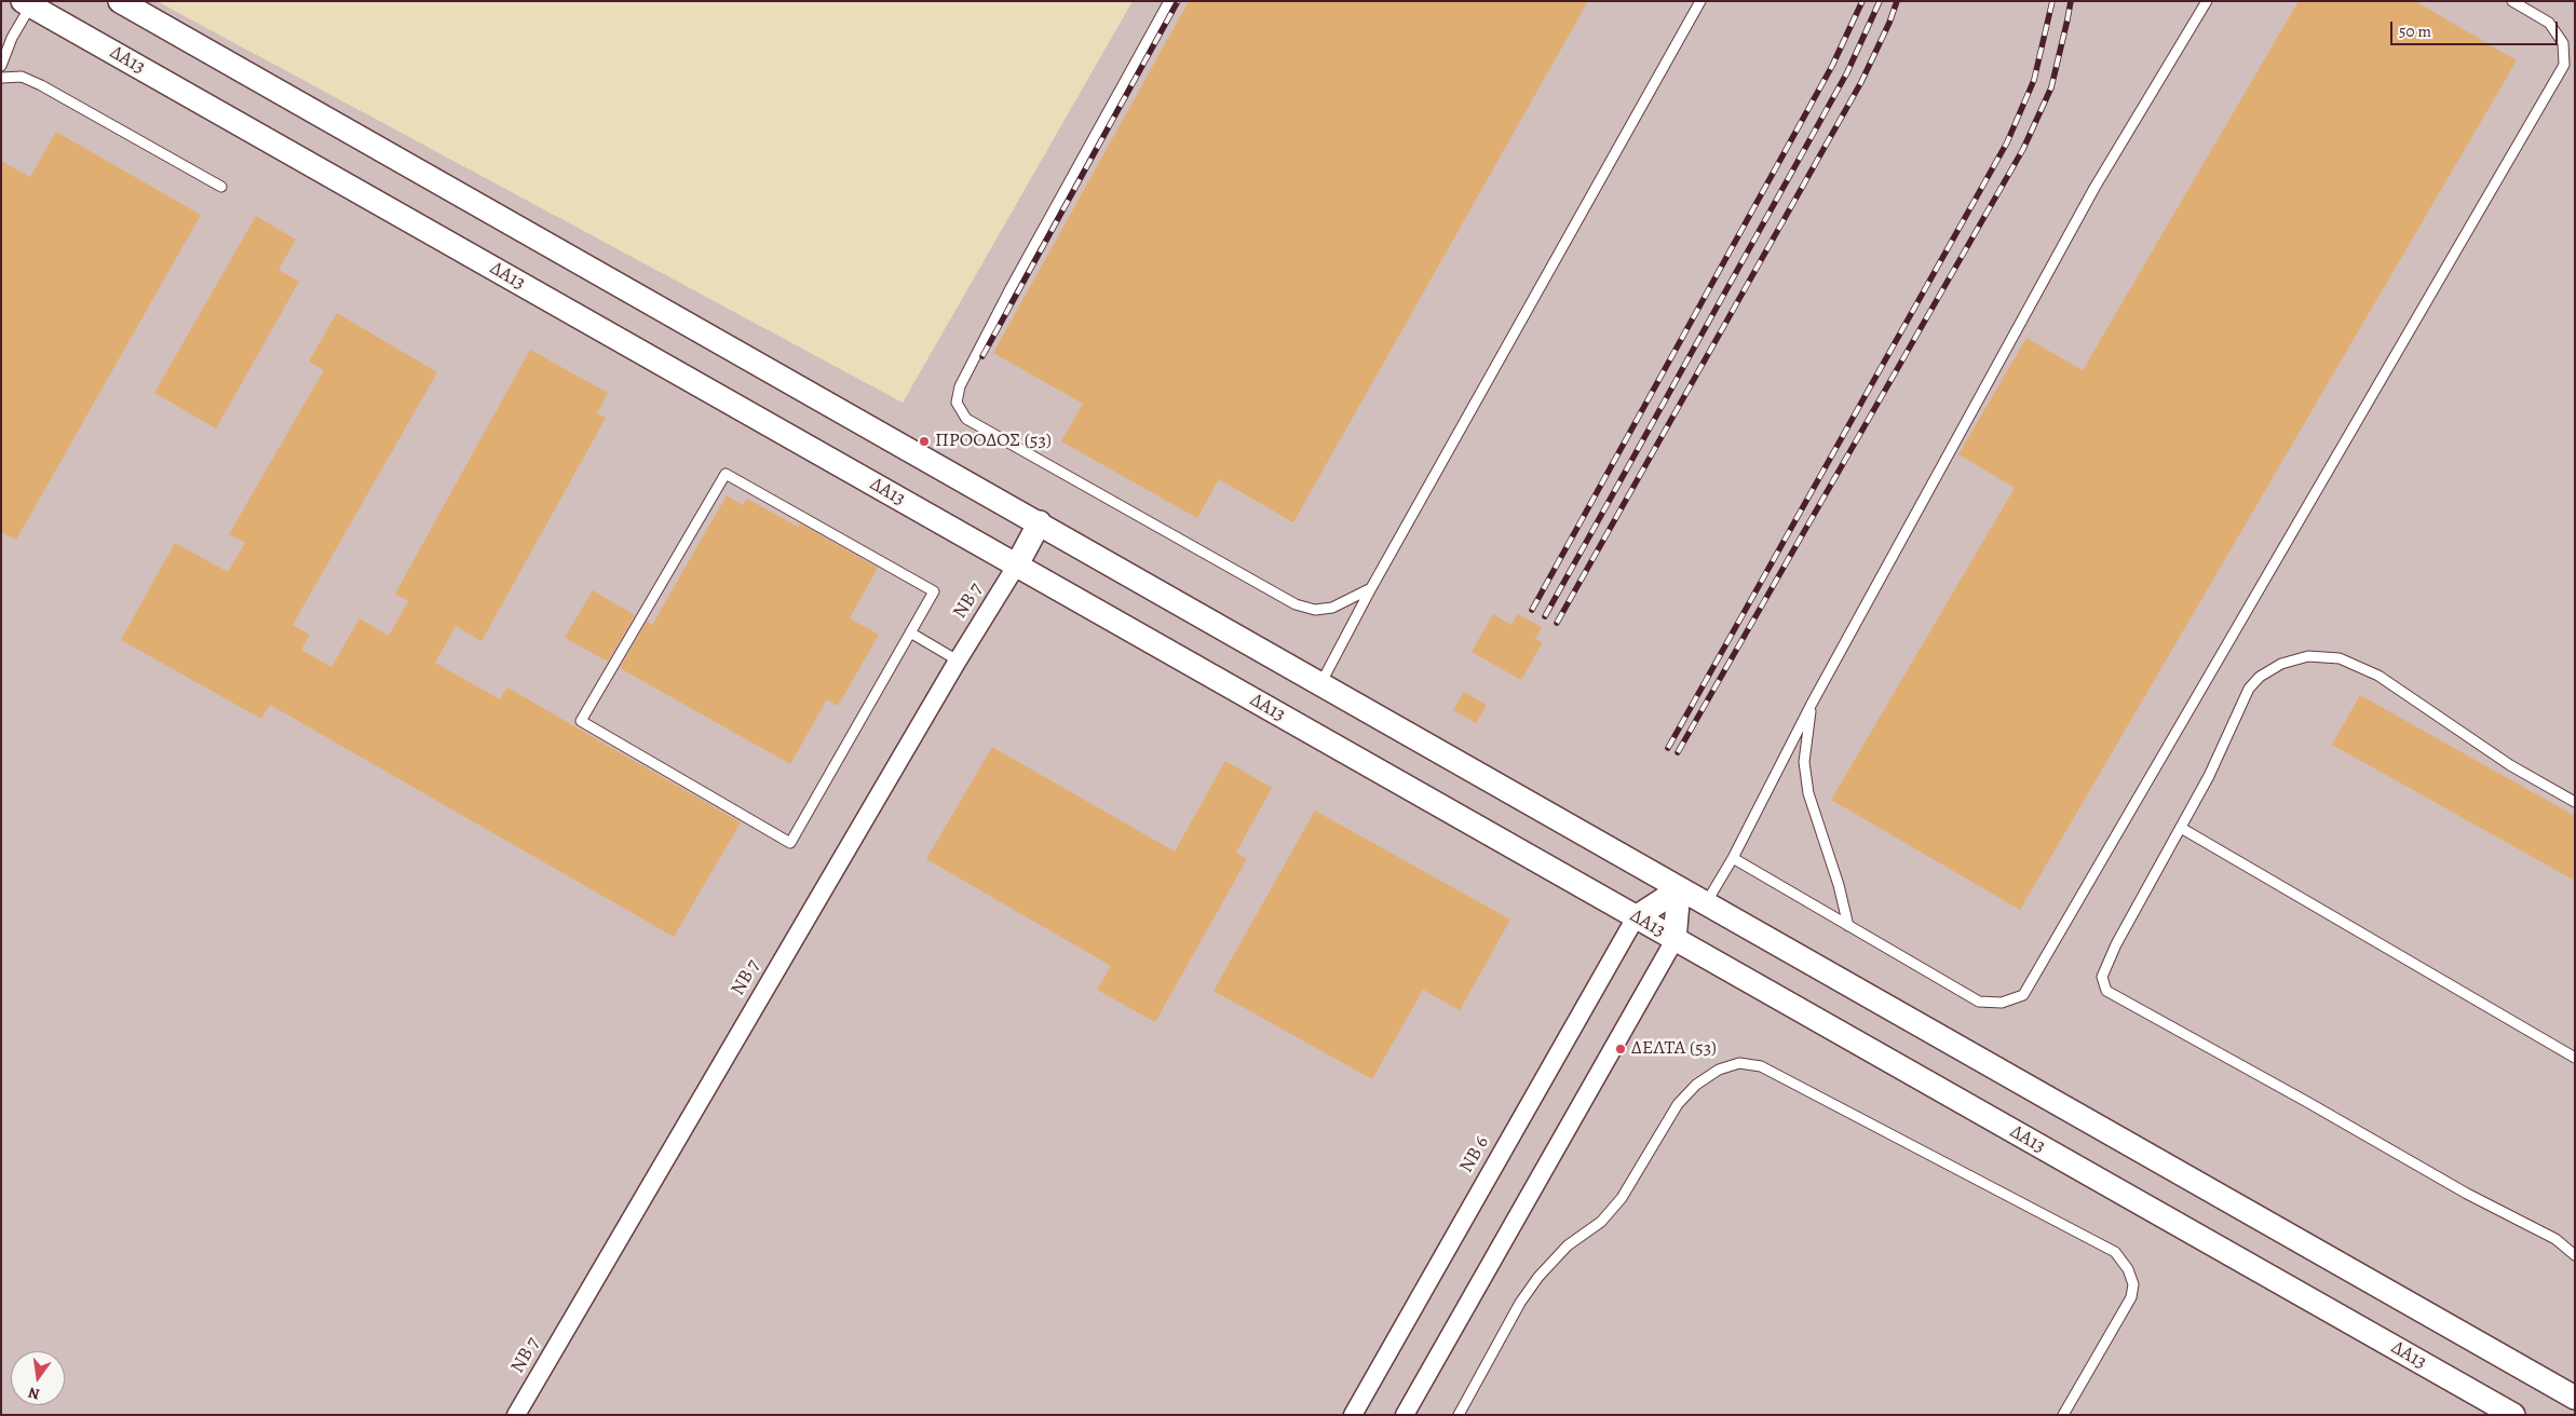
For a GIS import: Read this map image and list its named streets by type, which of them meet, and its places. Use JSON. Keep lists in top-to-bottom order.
{
  "streets": {
    "street": ["ΔΑ13", "ΝΒ 7", "ΝΒ 6"]
  },
  "crossings": [
    ["ΔΑ13", "ΝΒ 7"],
    ["ΔΑ13", "ΝΒ 6"]
  ],
  "places": ["ΠΡΟΟΔΟΣ (53)", "ΔΕΛΤΑ (53)"],
  "scale_bar": "50 m",
  "north": "bottom"
}
